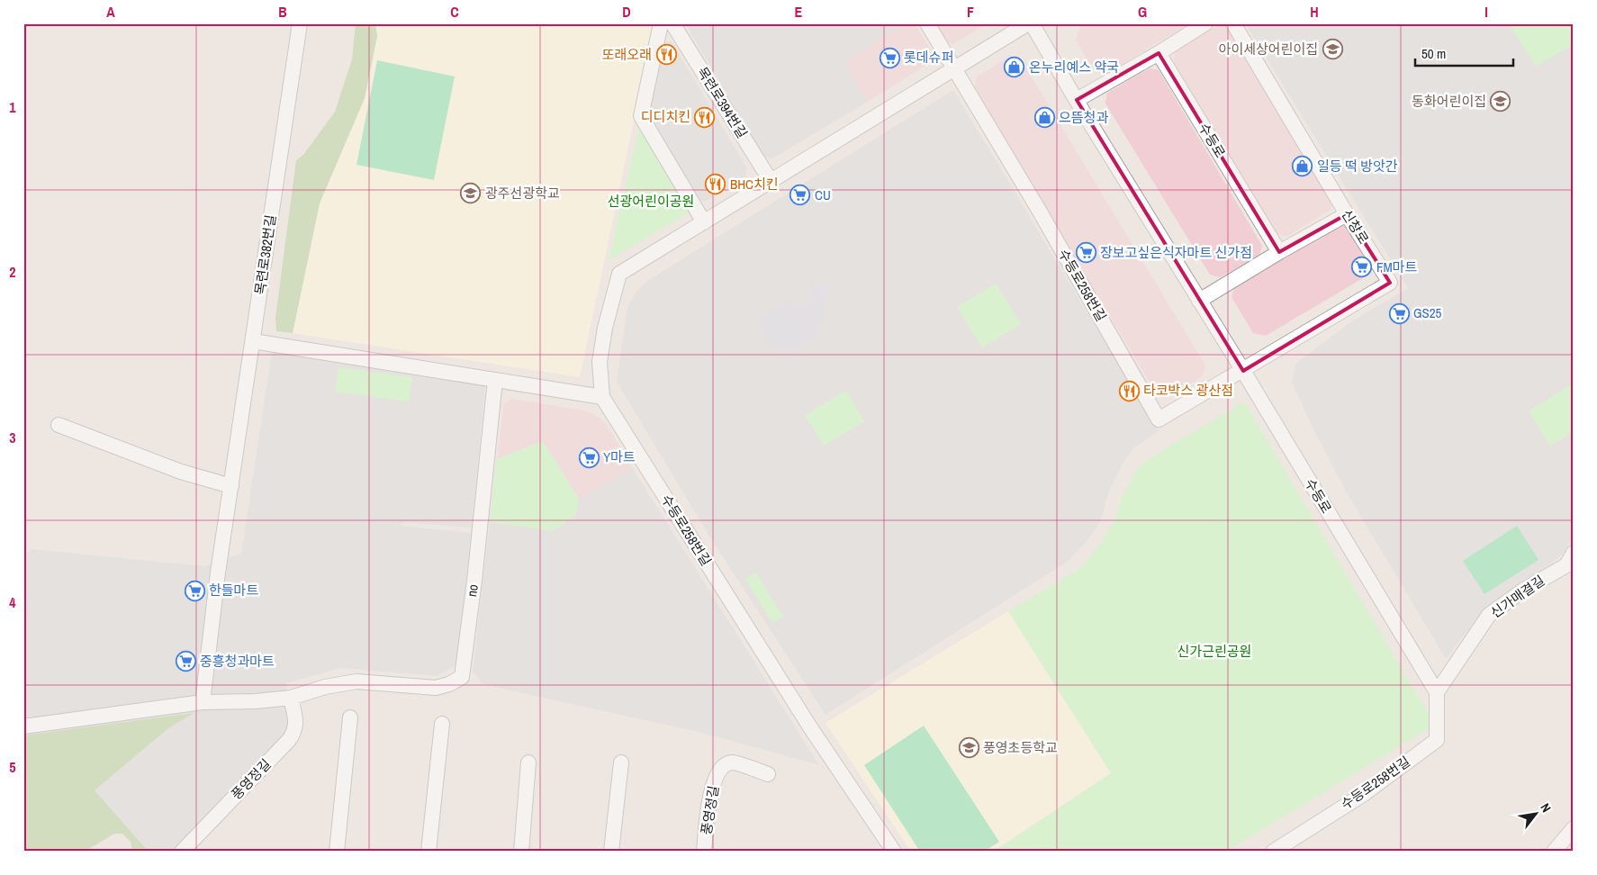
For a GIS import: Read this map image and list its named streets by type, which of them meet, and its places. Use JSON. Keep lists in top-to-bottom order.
{
  "streets": {
    "street": [
      "목련로394번길",
      "수등로",
      "신창로",
      "목련로382번길",
      "수등로258번길",
      "no",
      "신가매결길",
      "풍영정길"
    ]
  },
  "crossings": [
    ["목련로394번길", "수등로258번길"],
    ["수등로", "신창로"],
    ["수등로", "수등로258번길"],
    ["수등로", "신가매결길"],
    ["신창로", "수등로258번길"],
    ["수등로258번길", "신가매결길"],
    ["no", "풍영정길"]
  ],
  "parks": ["선광어린이공원", "신가근린공원"],
  "places": {
    "school or university": [
      "아이세상어린이집",
      "동화어린이집",
      "광주선광학교",
      "풍영초등학교"
    ],
    "restaurant": [
      "또래오래",
      "디디치킨",
      "BHC치킨",
      "타코박스 광산점"
    ],
    "supermarket": [
      "롯데슈퍼",
      "CU",
      "장보고싶은식자마트 신가점",
      "FM마트",
      "GS25",
      "Y마트",
      "한들마트",
      "중흥청과마트"
    ],
    "shop": ["온누리예스 약국", "으뜸청과", "일등 떡 방앗간"]
  },
  "scale_bar": "50 m",
  "north": "top right",
  "grid": {
    "columns": [
      "A",
      "B",
      "C",
      "D",
      "E",
      "F",
      "G",
      "H",
      "I"
    ],
    "rows": [
      "1",
      "2",
      "3",
      "4",
      "5"
    ]
  }
}
